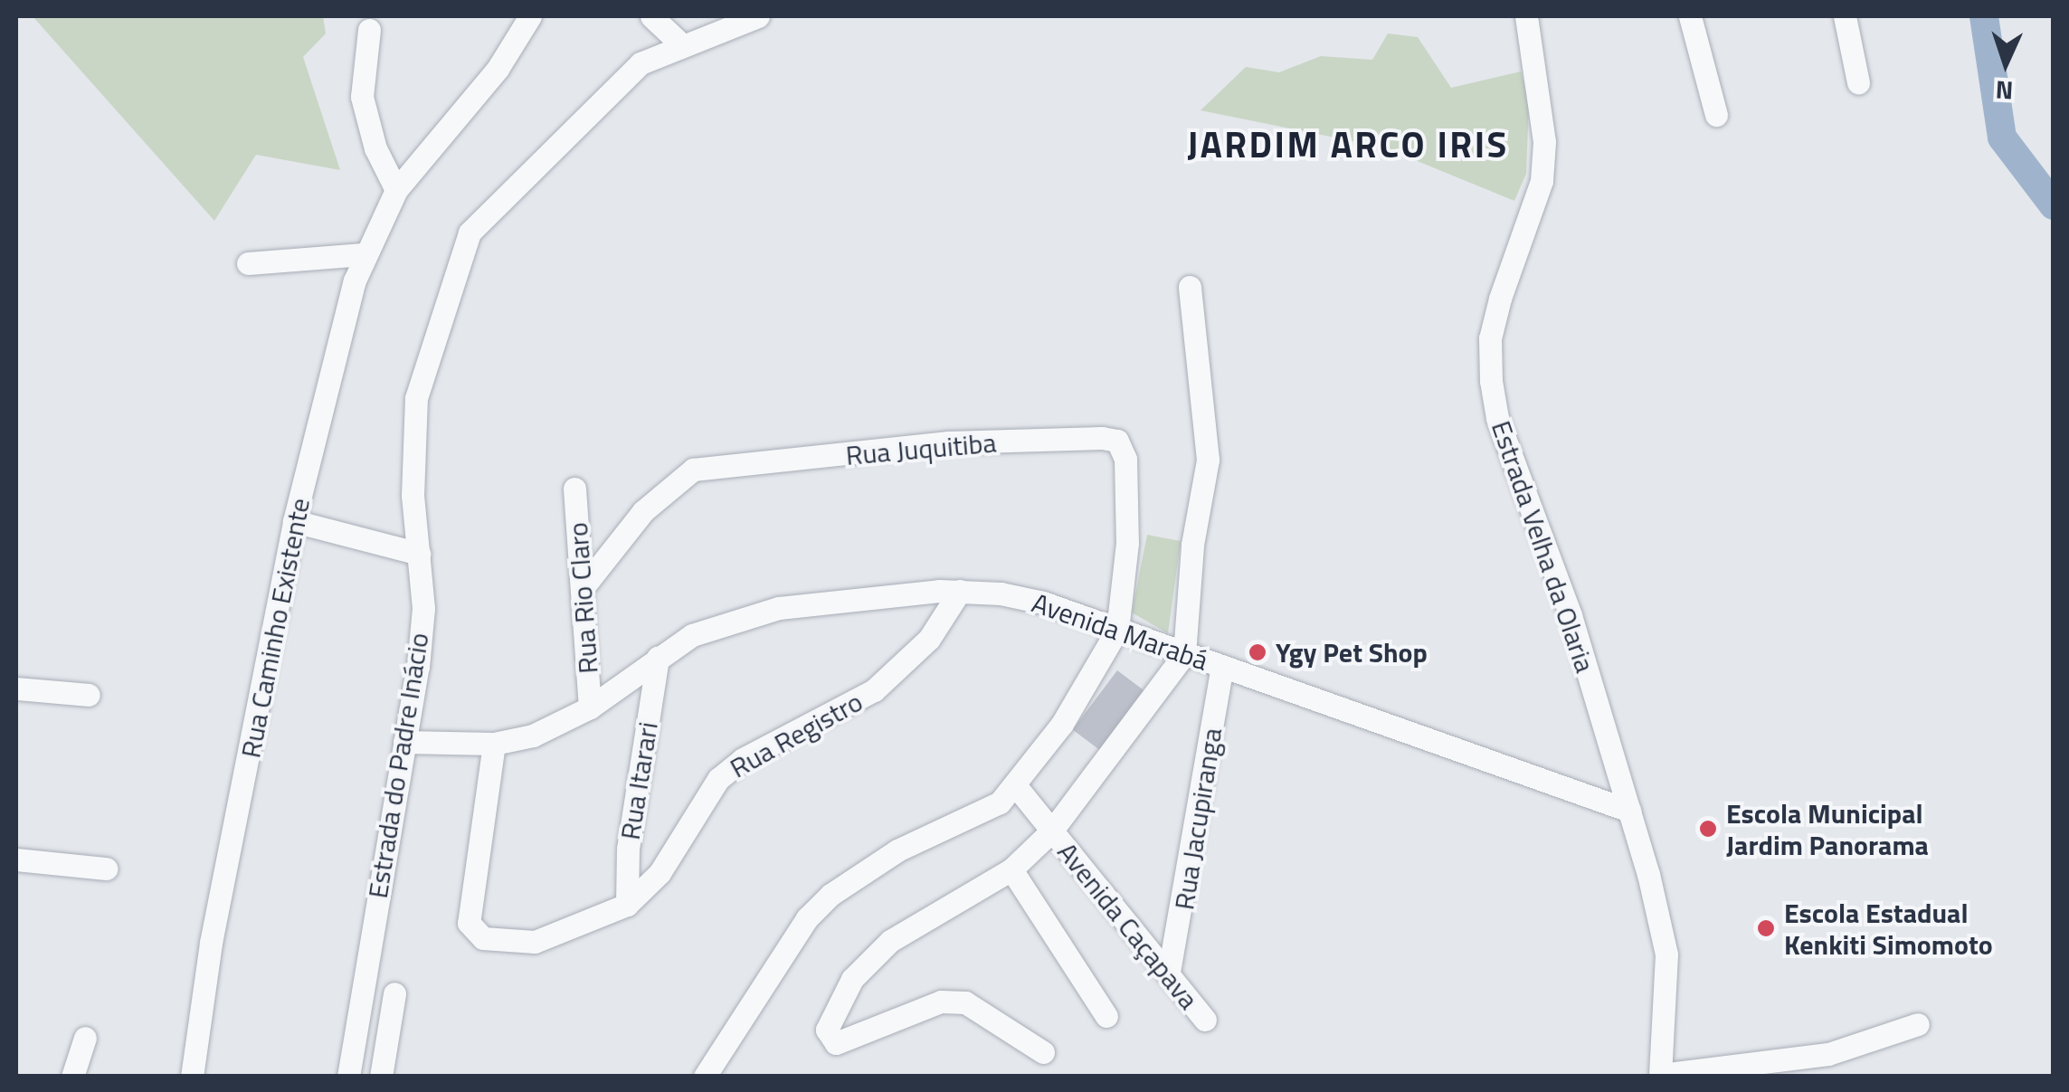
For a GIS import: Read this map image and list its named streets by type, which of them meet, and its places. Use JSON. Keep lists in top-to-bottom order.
{
  "streets": {
    "street": [
      "Rua Juquitiba",
      "Estrada Velha da Olaria",
      "Rua Rio Claro",
      "Rua Caminho Existente",
      "Avenida Marabá",
      "Rua Registro",
      "Estrada do Padre Inácio",
      "Rua Itarari",
      "Rua Jacupiranga",
      "Avenida Caçapava"
    ]
  },
  "crossings": [
    ["Rua Juquitiba", "Rua Rio Claro"],
    ["Rua Juquitiba", "Avenida Marabá"],
    ["Estrada Velha da Olaria", "Avenida Marabá"],
    ["Rua Rio Claro", "Avenida Marabá"],
    ["Avenida Marabá", "Rua Registro"],
    ["Avenida Marabá", "Estrada do Padre Inácio"],
    ["Avenida Marabá", "Rua Itarari"],
    ["Avenida Marabá", "Rua Jacupiranga"],
    ["Rua Registro", "Rua Itarari"],
    ["Rua Jacupiranga", "Avenida Caçapava"]
  ],
  "districts": ["JARDIM ARCO IRIS"],
  "places": ["Ygy Pet Shop", "Escola Municipal Jardim Panorama", "Escola Estadual Kenkiti Simomoto"],
  "north": "bottom"
}
